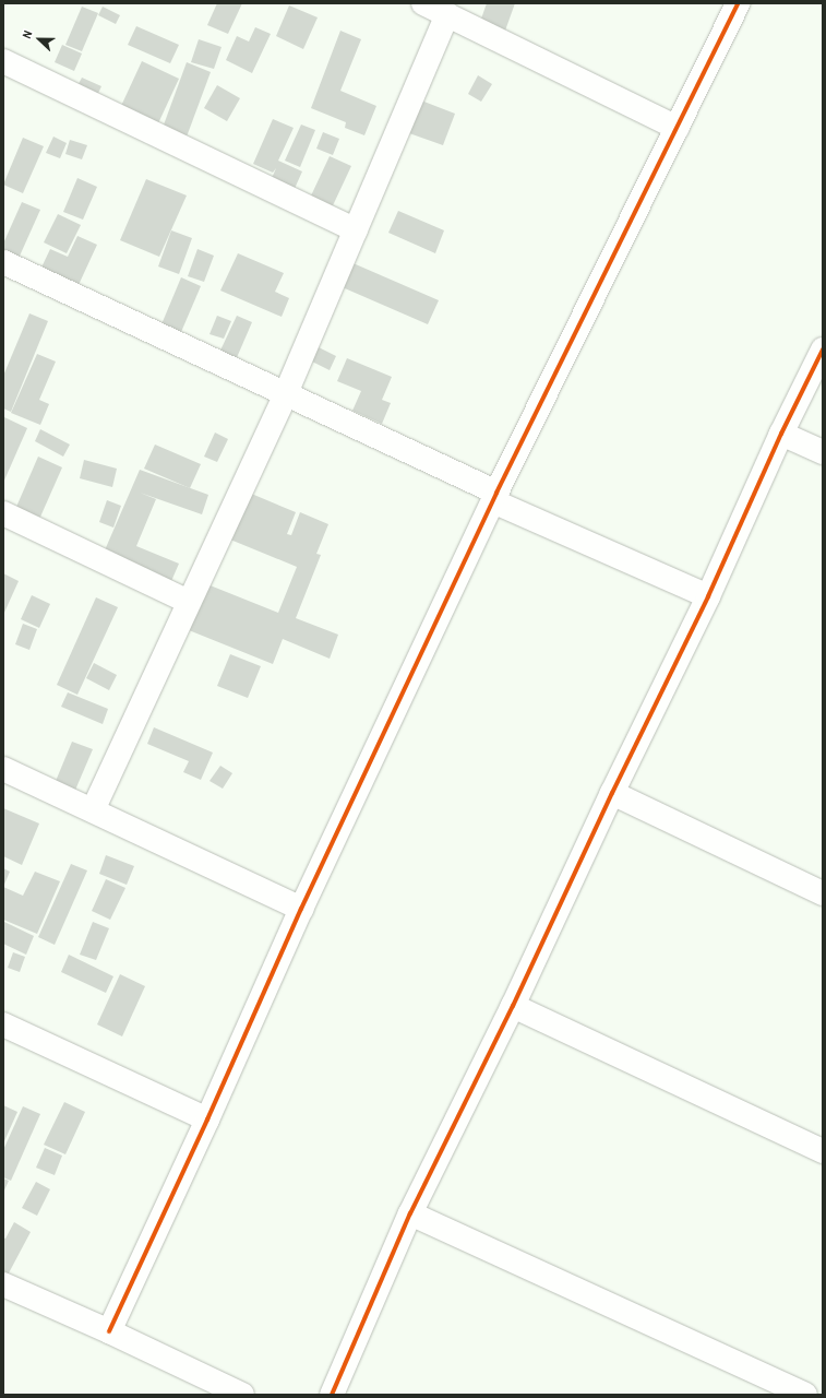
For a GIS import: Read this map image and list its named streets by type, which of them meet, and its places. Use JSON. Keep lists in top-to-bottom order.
{
  "north": "left"
}
